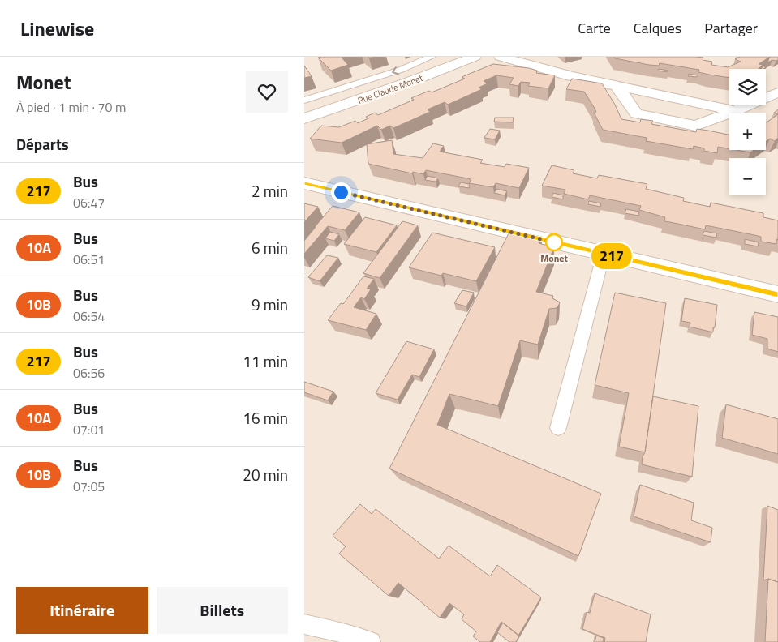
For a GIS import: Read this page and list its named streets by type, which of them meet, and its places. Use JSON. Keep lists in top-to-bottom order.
{
  "streets": {
    "street": ["Rue Claude Monet"]
  },
  "places": ["Monet"],
  "lines": ["bus line 217"],
  "page": {
    "header": "Linewise",
    "nav": ["Carte", "Calques", "Partager"],
    "heading": [
      ["Monet", "À pied · 1 min · 70 m"],
      "Départs"
    ],
    "on_map": "217",
    "map_buttons": ["+", "−"],
    "list": [
      {
        "mark": "217",
        "name": "Bus",
        "note": "06:47",
        "value": "2 min"
      },
      {
        "mark": "10A",
        "name": "Bus",
        "note": "06:51",
        "value": "6 min"
      },
      {
        "mark": "10B",
        "name": "Bus",
        "note": "06:54",
        "value": "9 min"
      },
      {
        "mark": "217",
        "name": "Bus",
        "note": "06:56",
        "value": "11 min"
      },
      {
        "mark": "10A",
        "name": "Bus",
        "note": "07:01",
        "value": "16 min"
      },
      {
        "mark": "10B",
        "name": "Bus",
        "note": "07:05",
        "value": "20 min"
      }
    ],
    "buttons": ["Itinéraire", "Billets"]
  }
}
